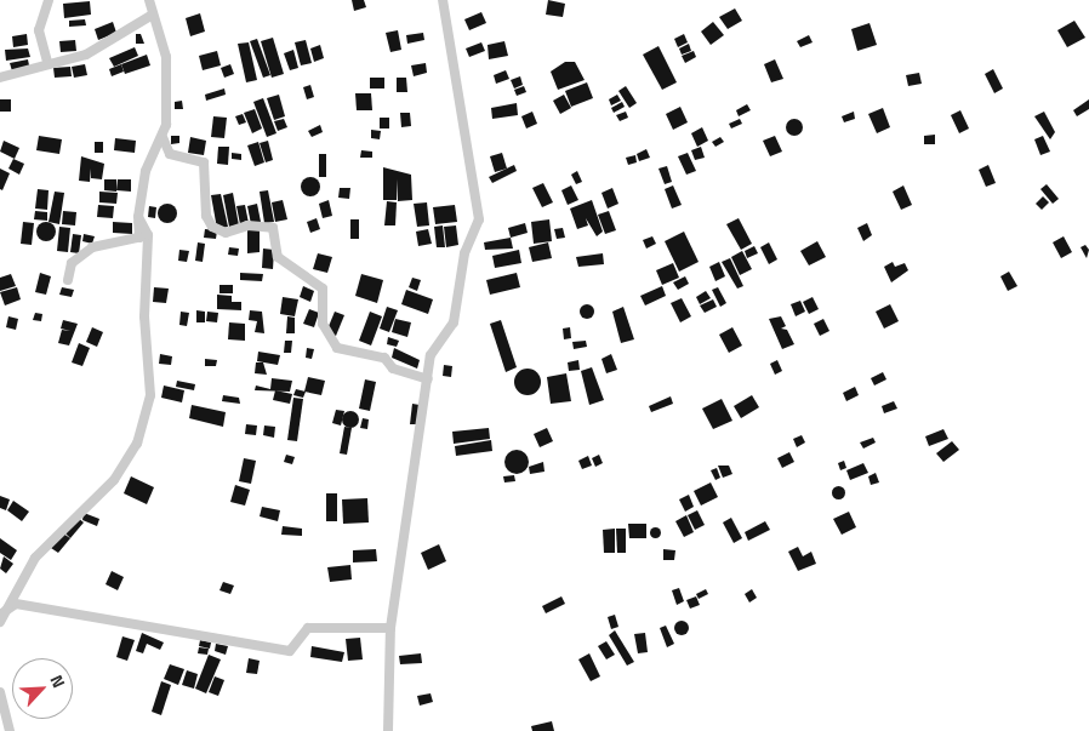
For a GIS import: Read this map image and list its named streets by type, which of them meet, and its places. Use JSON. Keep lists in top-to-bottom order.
{
  "north": "top right"
}
